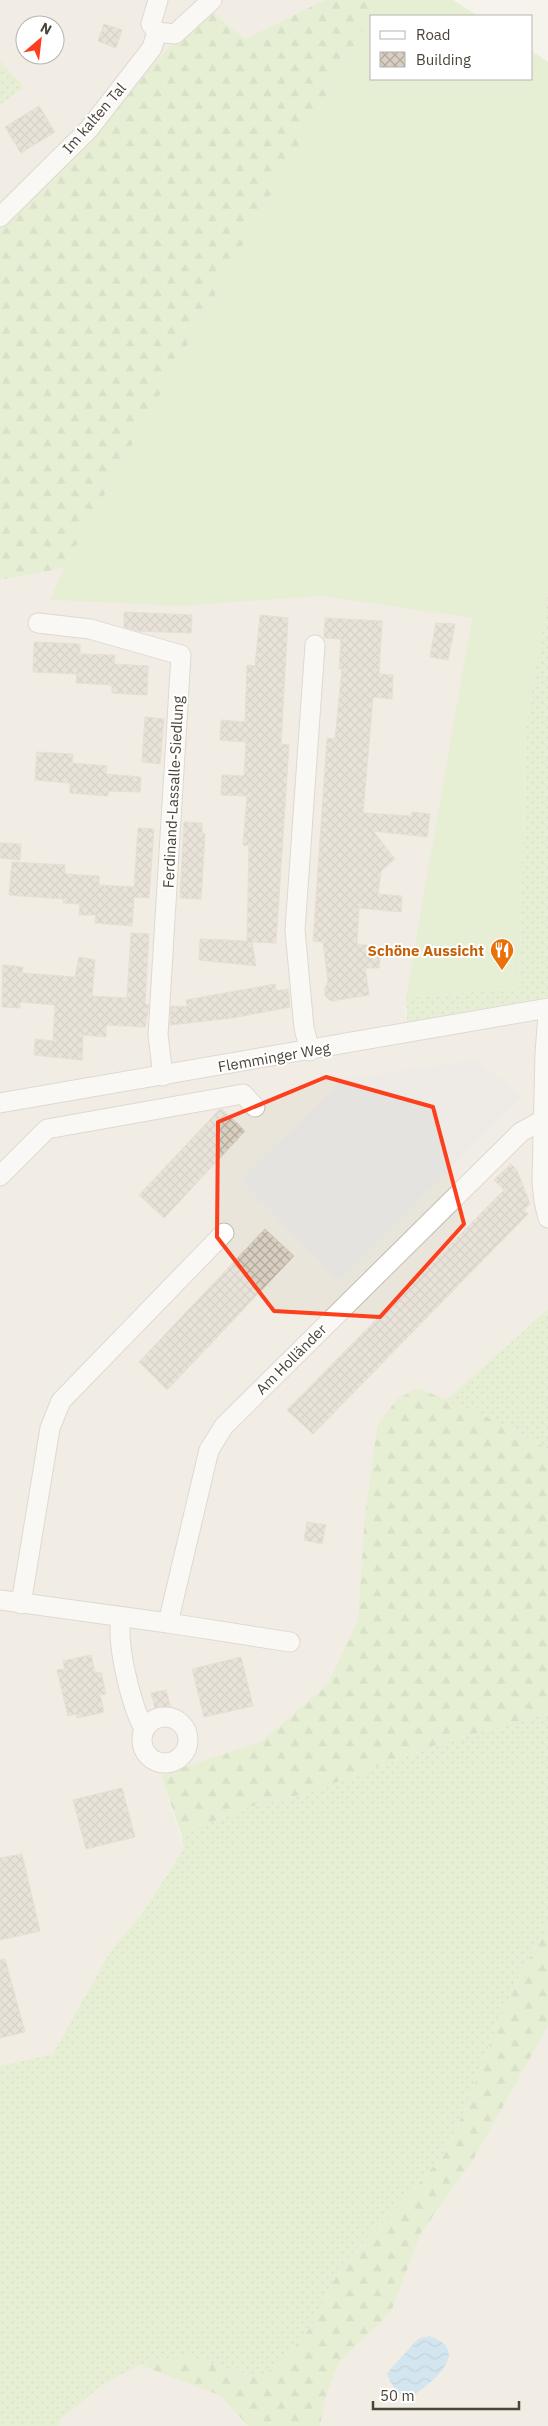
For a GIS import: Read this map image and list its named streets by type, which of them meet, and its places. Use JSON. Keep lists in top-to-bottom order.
{
  "streets": {
    "street": [
      "Im kalten Tal",
      "Ferdinand-Lassalle-Siedlung",
      "Flemminger Weg",
      "Am Holländer"
    ]
  },
  "crossings": [
    ["Ferdinand-Lassalle-Siedlung", "Flemminger Weg"]
  ],
  "places": {
    "restaurant": ["Schöne Aussicht"]
  },
  "legend": ["Road", "Building"],
  "scale_bar": "50 m",
  "north": "top right"
}
